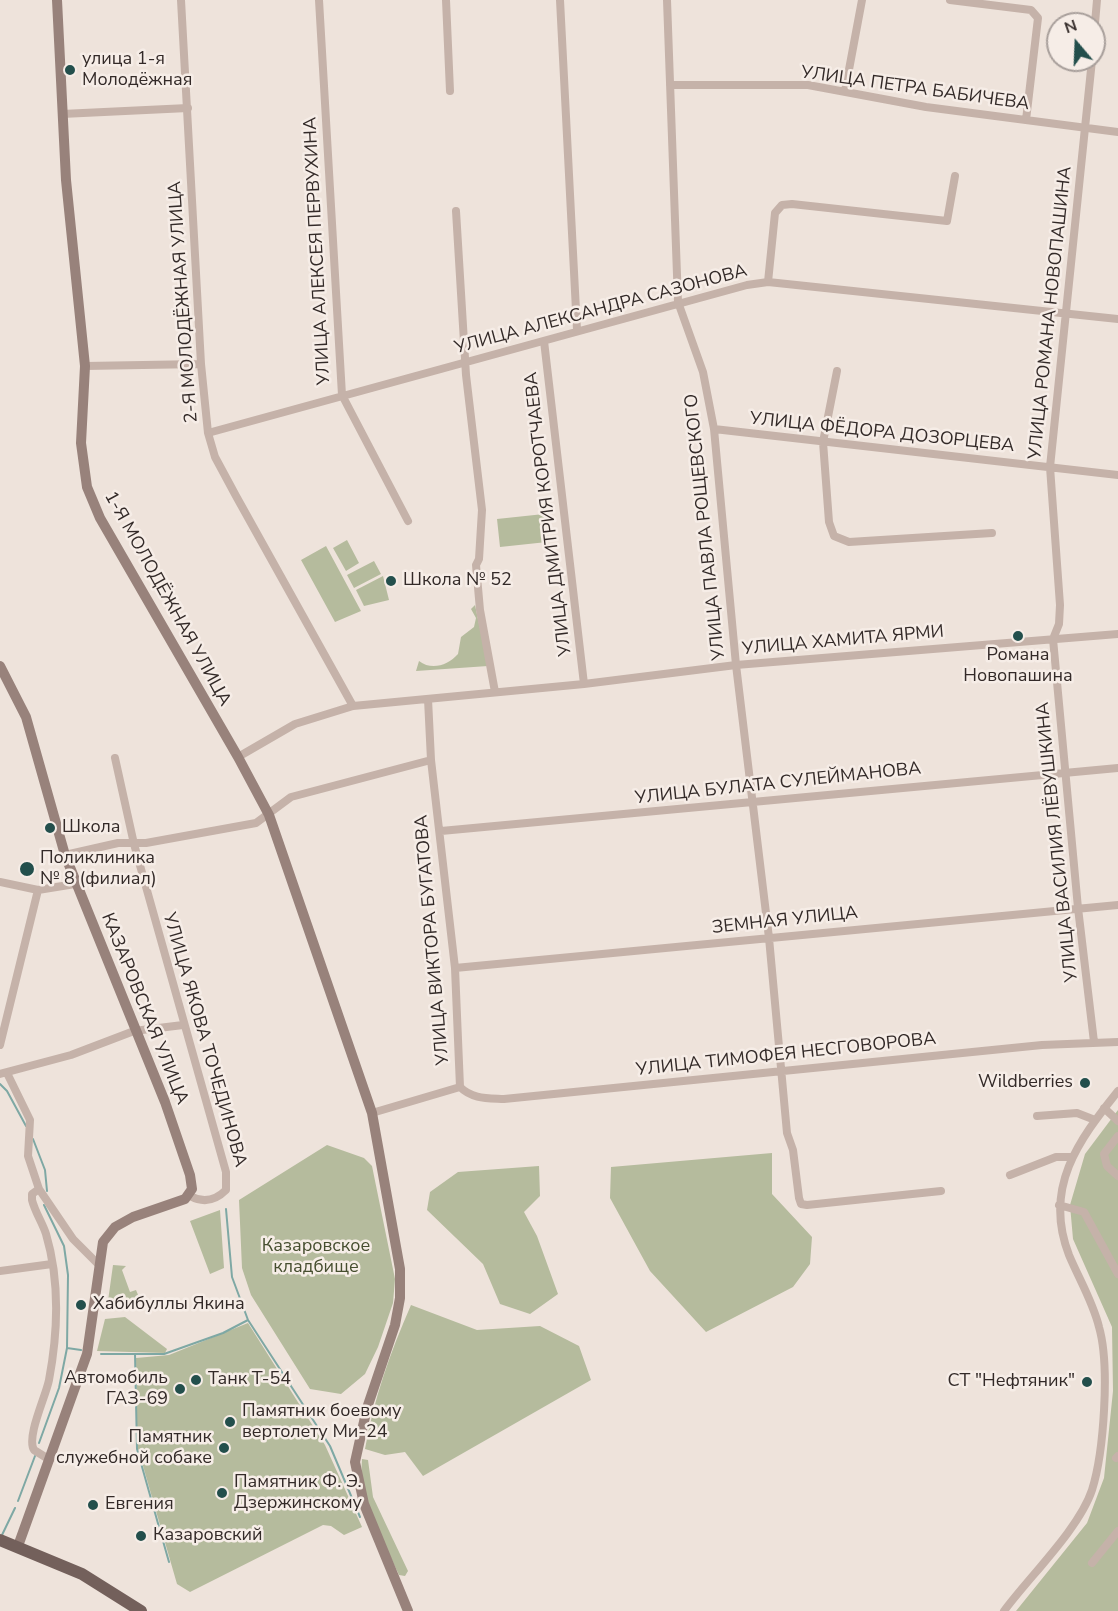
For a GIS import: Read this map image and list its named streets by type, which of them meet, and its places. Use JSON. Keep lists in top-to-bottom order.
{
  "streets": {
    "street": [
      "УЛИЦА ПЕТРА БАБИЧЕВА",
      "УЛИЦА АЛЕКСЕЯ ПЕРВУХИНА",
      "2-Я МОЛОДЁЖНАЯ УЛИЦА",
      "УЛИЦА АЛЕКСАНДРА САЗОНОВА",
      "УЛИЦА РОМАНА НОВОПАШИНА",
      "УЛИЦА ФЁДОРА ДОЗОРЦЕВА",
      "УЛИЦА ДМИТРИЯ КОРОТЧАЕВА",
      "УЛИЦА ПАВЛА РОЩЕВСКОГО",
      "1-Я МОЛОДЁЖНАЯ УЛИЦА",
      "УЛИЦА ХАМИТА ЯРМИ",
      "УЛИЦА БУЛАТА СУЛЕЙМАНОВА",
      "УЛИЦА ВАСИЛИЯ ЛЁВУШКИНА",
      "ЗЕМНАЯ УЛИЦА",
      "УЛИЦА ВИКТОРА БУГАТОВА",
      "КАЗАРОВСКАЯ УЛИЦА",
      "УЛИЦА ЯКОВА ТОЧЕДИНОВА",
      "УЛИЦА ТИМОФЕЯ НЕСГОВОРОВА"
    ]
  },
  "crossings": [
    ["УЛИЦА ПЕТРА БАБИЧЕВА", "УЛИЦА РОМАНА НОВОПАШИНА"],
    ["УЛИЦА ПЕТРА БАБИЧЕВА", "УЛИЦА ПАВЛА РОЩЕВСКОГО"],
    ["УЛИЦА АЛЕКСЕЯ ПЕРВУХИНА", "УЛИЦА АЛЕКСАНДРА САЗОНОВА"],
    ["2-Я МОЛОДЁЖНАЯ УЛИЦА", "УЛИЦА АЛЕКСАНДРА САЗОНОВА"],
    ["УЛИЦА АЛЕКСАНДРА САЗОНОВА", "УЛИЦА РОМАНА НОВОПАШИНА"],
    ["УЛИЦА АЛЕКСАНДРА САЗОНОВА", "УЛИЦА ДМИТРИЯ КОРОТЧАЕВА"],
    ["УЛИЦА АЛЕКСАНДРА САЗОНОВА", "УЛИЦА ПАВЛА РОЩЕВСКОГО"],
    ["УЛИЦА РОМАНА НОВОПАШИНА", "УЛИЦА ФЁДОРА ДОЗОРЦЕВА"],
    ["УЛИЦА РОМАНА НОВОПАШИНА", "УЛИЦА ХАМИТА ЯРМИ"],
    ["УЛИЦА РОМАНА НОВОПАШИНА", "УЛИЦА ВАСИЛИЯ ЛЁВУШКИНА"],
    ["УЛИЦА ФЁДОРА ДОЗОРЦЕВА", "УЛИЦА ПАВЛА РОЩЕВСКОГО"],
    ["УЛИЦА ДМИТРИЯ КОРОТЧАЕВА", "УЛИЦА ХАМИТА ЯРМИ"],
    ["УЛИЦА ПАВЛА РОЩЕВСКОГО", "УЛИЦА ХАМИТА ЯРМИ"],
    ["УЛИЦА ПАВЛА РОЩЕВСКОГО", "УЛИЦА БУЛАТА СУЛЕЙМАНОВА"],
    ["УЛИЦА ПАВЛА РОЩЕВСКОГО", "ЗЕМНАЯ УЛИЦА"],
    ["УЛИЦА ПАВЛА РОЩЕВСКОГО", "УЛИЦА ТИМОФЕЯ НЕСГОВОРОВА"],
    ["1-Я МОЛОДЁЖНАЯ УЛИЦА", "УЛИЦА ВИКТОРА БУГАТОВА"],
    ["УЛИЦА ХАМИТА ЯРМИ", "УЛИЦА ВАСИЛИЯ ЛЁВУШКИНА"],
    ["УЛИЦА ХАМИТА ЯРМИ", "УЛИЦА ВИКТОРА БУГАТОВА"],
    ["УЛИЦА БУЛАТА СУЛЕЙМАНОВА", "УЛИЦА ВАСИЛИЯ ЛЁВУШКИНА"],
    ["УЛИЦА БУЛАТА СУЛЕЙМАНОВА", "УЛИЦА ВИКТОРА БУГАТОВА"],
    ["УЛИЦА ВАСИЛИЯ ЛЁВУШКИНА", "ЗЕМНАЯ УЛИЦА"],
    ["УЛИЦА ВАСИЛИЯ ЛЁВУШКИНА", "УЛИЦА ТИМОФЕЯ НЕСГОВОРОВА"],
    ["ЗЕМНАЯ УЛИЦА", "УЛИЦА ВИКТОРА БУГАТОВА"],
    ["УЛИЦА ВИКТОРА БУГАТОВА", "УЛИЦА ТИМОФЕЯ НЕСГОВОРОВА"],
    ["КАЗАРОВСКАЯ УЛИЦА", "УЛИЦА ЯКОВА ТОЧЕДИНОВА"]
  ],
  "parks": ["Казаровское кладбище"],
  "places": [
    "улица 1-я Молодёжная",
    "Школа № 52",
    "Романа Новопашина",
    "Школа",
    "Поликлиника № 8 (филиал)",
    "Wildberries",
    "Хабибуллы Якина",
    "Танк Т-54",
    "СТ \"Нефтяник\"",
    "Автомобиль ГАЗ-69",
    "Памятник боевому вертолету Ми-24",
    "Памятник служебной собаке",
    "Памятник Ф. Э. Дзержинскому",
    "Евгения",
    "Казаровский"
  ],
  "north": "top"
}
